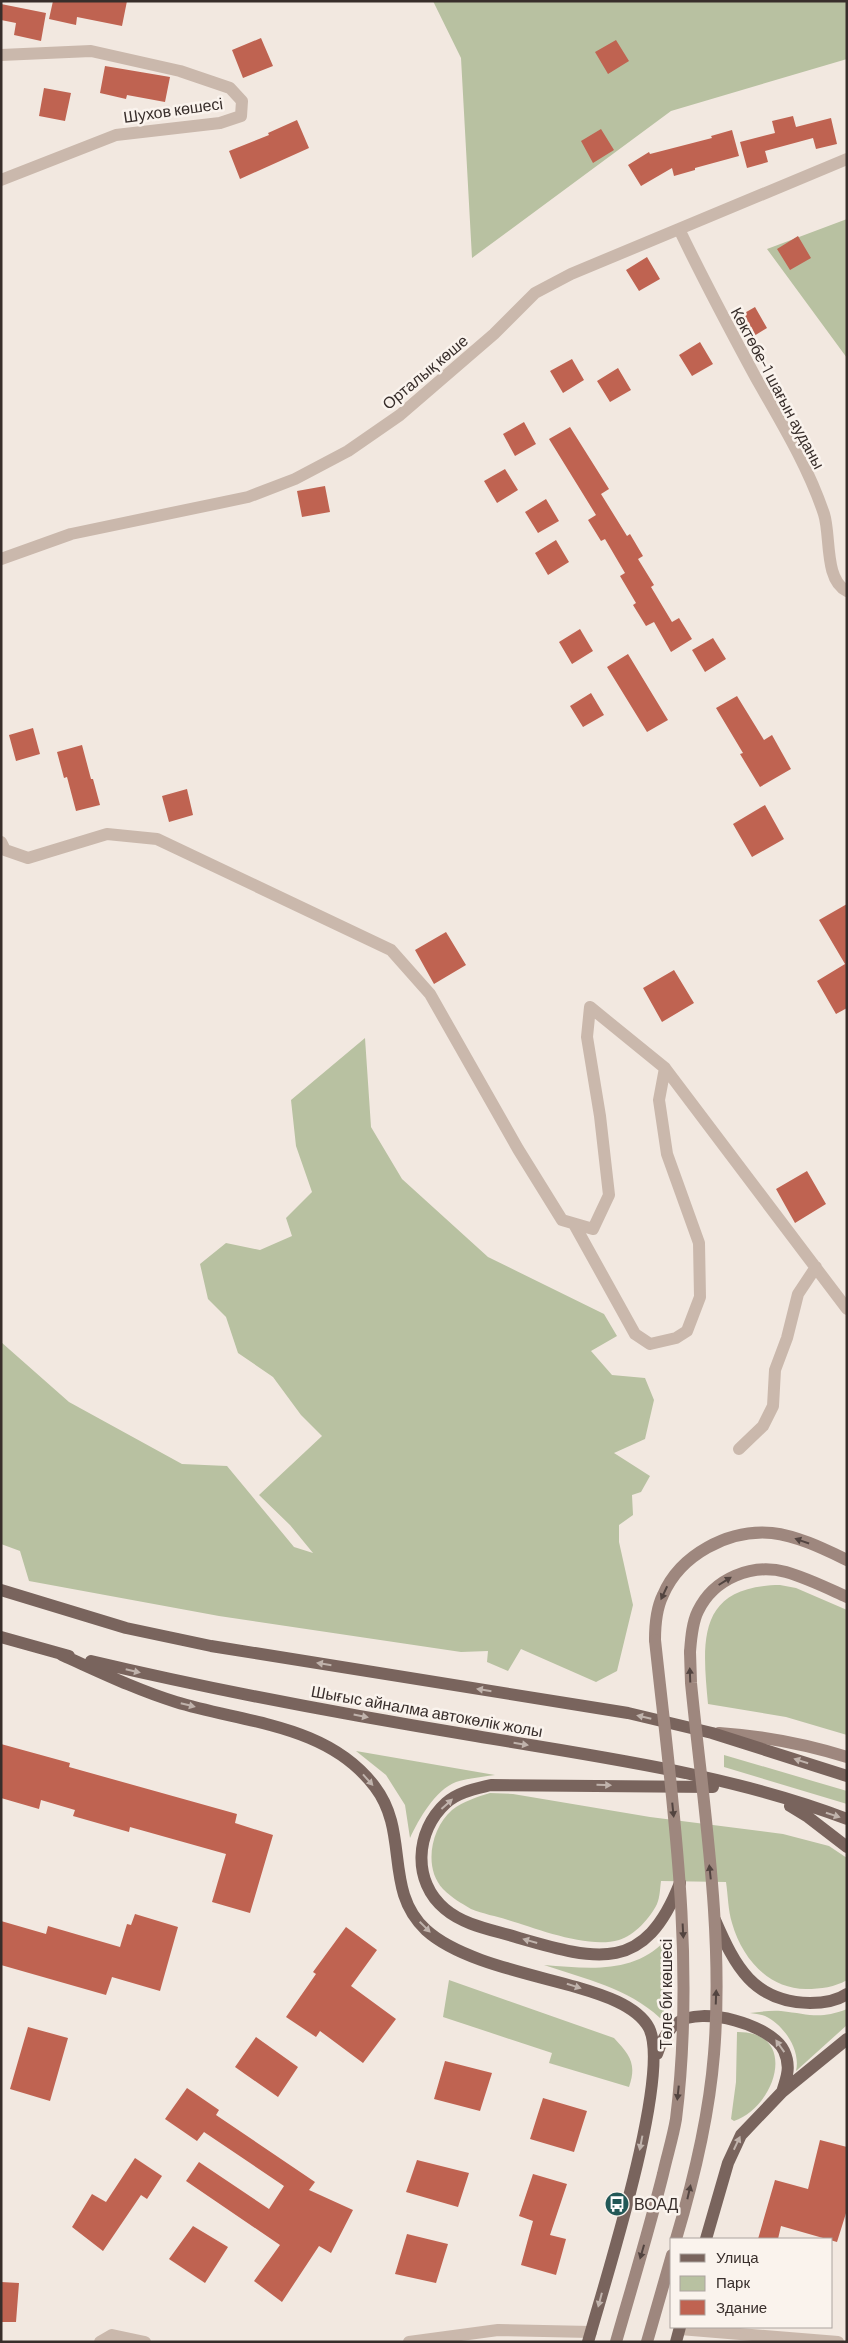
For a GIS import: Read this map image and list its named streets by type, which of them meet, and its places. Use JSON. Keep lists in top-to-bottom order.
{
  "streets": {
    "main road": ["Шығыс айналма автокөлік жолы", "Төле би көшесі"],
    "street": ["Шухов көшесі", "Орталық көше", "Көктөбе-1 шағын ауданы"]
  },
  "crossings": [
    ["Орталық көше", "Көктөбе-1 шағын ауданы"]
  ],
  "places": {
    "bus stop": ["ВОАД"]
  },
  "legend": ["Улица", "Парк", "Здание"]
}
